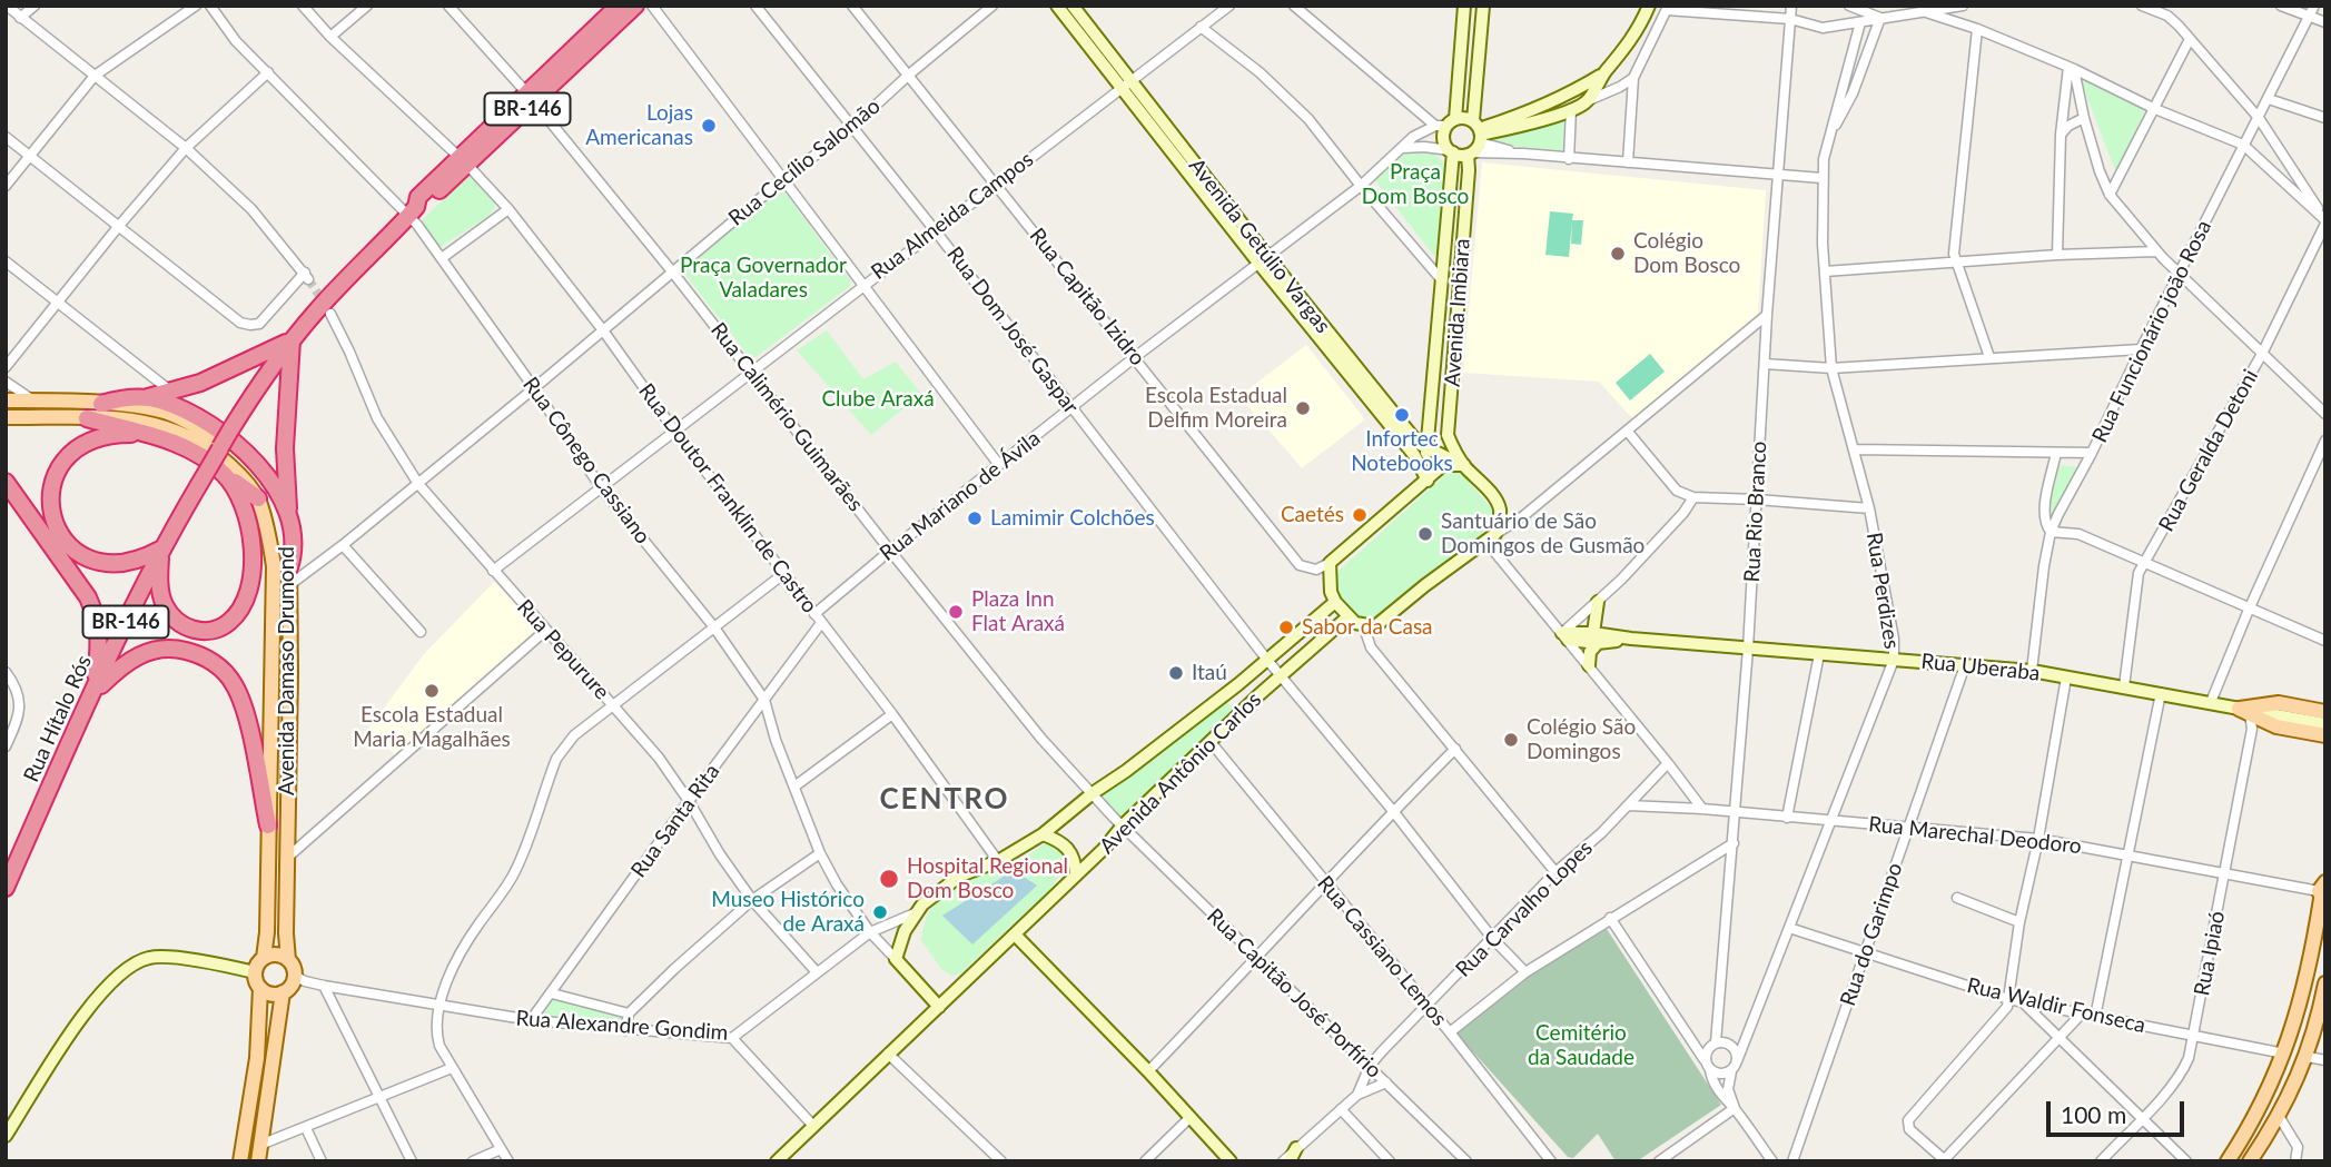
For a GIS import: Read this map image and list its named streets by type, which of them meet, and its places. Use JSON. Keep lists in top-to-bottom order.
{
  "streets": {
    "highway": ["BR-146", "Rua Hítalo Rós"],
    "main road": [
      "Avenida Getúlio Vargas",
      "Avenida Imbiara",
      "Rua Uberaba",
      "Avenida Damaso Drumond",
      "Avenida Antônio Carlos"
    ],
    "street": [
      "Rua Cecílio Salomão",
      "Rua Almeida Campos",
      "Rua Capitão Izidro",
      "Rua Dom José Gaspar",
      "Rua Funcionário joão Rosa",
      "Rua Calimério Guimarães",
      "Rua Geralda Detoni",
      "Rua Cônego Cassiano",
      "Rua Mariano de Ávila",
      "Rua Doutor Franklin de Castro",
      "Rua Rio Branco",
      "Rua Perdizes",
      "Rua Pepurure",
      "Rua Santa Rita",
      "Rua Marechal Deodoro",
      "Rua Carvalho Lopes",
      "Rua do Garimpo",
      "Rua Cassiano Lemos",
      "Rua Ipiaó",
      "Rua Capitão José Porfírio",
      "Rua Waldir Fonseca",
      "Rua Alexandre Gondim"
    ]
  },
  "crossings": [
    ["BR-146", "Rua Calimério Guimarães"],
    ["BR-146", "Rua Cônego Cassiano"],
    ["BR-146", "Rua Doutor Franklin de Castro"],
    ["BR-146", "Rua Hítalo Rós"],
    ["Rua Cecílio Salomão", "Rua Capitão Izidro"],
    ["Rua Cecílio Salomão", "Rua Dom José Gaspar"],
    ["Rua Cecílio Salomão", "Rua Calimério Guimarães"],
    ["Rua Cecílio Salomão", "Rua Cônego Cassiano"],
    ["Rua Cecílio Salomão", "Rua Doutor Franklin de Castro"],
    ["Rua Cecílio Salomão", "Rua Pepurure"],
    ["Rua Cecílio Salomão", "Avenida Damaso Drumond"],
    ["Rua Almeida Campos", "Avenida Getúlio Vargas"],
    ["Rua Almeida Campos", "Rua Capitão Izidro"],
    ["Rua Almeida Campos", "Rua Dom José Gaspar"],
    ["Rua Almeida Campos", "Rua Calimério Guimarães"],
    ["Rua Almeida Campos", "Rua Cônego Cassiano"],
    ["Rua Almeida Campos", "Rua Doutor Franklin de Castro"],
    ["Rua Almeida Campos", "Rua Pepurure"],
    ["Avenida Getúlio Vargas", "Avenida Imbiara"],
    ["Avenida Getúlio Vargas", "Rua Mariano de Ávila"],
    ["Rua Capitão Izidro", "Rua Mariano de Ávila"],
    ["Avenida Imbiara", "Rua Mariano de Ávila"],
    ["Rua Dom José Gaspar", "Rua Mariano de Ávila"],
    ["Rua Dom José Gaspar", "Avenida Antônio Carlos"],
    ["Rua Dom José Gaspar", "Rua Carvalho Lopes"],
    ["Rua Funcionário joão Rosa", "Rua Uberaba"],
    ["Rua Calimério Guimarães", "Rua Mariano de Ávila"],
    ["Rua Calimério Guimarães", "Avenida Antônio Carlos"],
    ["Rua Calimério Guimarães", "Rua Capitão José Porfírio"],
    ["Rua Geralda Detoni", "Rua Uberaba"],
    ["Rua Cônego Cassiano", "Rua Santa Rita"],
    ["Rua Cônego Cassiano", "Rua Alexandre Gondim"],
    ["Rua Mariano de Ávila", "Rua Doutor Franklin de Castro"],
    ["Rua Mariano de Ávila", "Rua Santa Rita"],
    ["Rua Doutor Franklin de Castro", "Avenida Antônio Carlos"],
    ["Rua Doutor Franklin de Castro", "Rua Santa Rita"],
    ["Rua Rio Branco", "Rua Perdizes"],
    ["Rua Rio Branco", "Rua Uberaba"],
    ["Rua Rio Branco", "Rua Marechal Deodoro"],
    ["Rua Perdizes", "Rua Uberaba"],
    ["Rua Perdizes", "Rua Marechal Deodoro"],
    ["Rua Perdizes", "Rua Waldir Fonseca"],
    ["Rua Pepurure", "Rua Santa Rita"],
    ["Rua Pepurure", "Rua Alexandre Gondim"],
    ["Rua Uberaba", "Rua do Garimpo"],
    ["Rua Uberaba", "Rua Ipiaó"],
    ["Avenida Damaso Drumond", "Rua Alexandre Gondim"],
    ["Avenida Antônio Carlos", "Rua Cassiano Lemos"],
    ["Avenida Antônio Carlos", "Rua Capitão José Porfírio"],
    ["Avenida Antônio Carlos", "Rua Alexandre Gondim"],
    ["Rua Santa Rita", "Rua Alexandre Gondim"],
    ["Rua Marechal Deodoro", "Rua Carvalho Lopes"],
    ["Rua Marechal Deodoro", "Rua do Garimpo"],
    ["Rua Marechal Deodoro", "Rua Ipiaó"],
    ["Rua Carvalho Lopes", "Rua Cassiano Lemos"],
    ["Rua Carvalho Lopes", "Rua Capitão José Porfírio"],
    ["Rua do Garimpo", "Rua Waldir Fonseca"],
    ["Rua Ipiaó", "Rua Waldir Fonseca"]
  ],
  "districts": ["CENTRO"],
  "parks": [
    "Praça Dom Bosco",
    "Praça Governador Valadares",
    "Clube Araxá",
    "Cemitério da Saudade"
  ],
  "places": [
    "Lojas Americanas",
    "Colégio Dom Bosco",
    "Escola Estadual Delfim Moreira",
    "Infortec Notebooks",
    "Caetés",
    "Lamimir Colchões",
    "Santuário de São Domingos de Gusmão",
    "Plaza Inn Flat Araxá",
    "Sabor da Casa",
    "Itaú",
    "Escola Estadual Maria Magalhães",
    "Colégio São Domingos",
    "Hospital Regional Dom Bosco",
    "Museo Histórico de Araxá"
  ],
  "scale_bar": "100 m"
}
